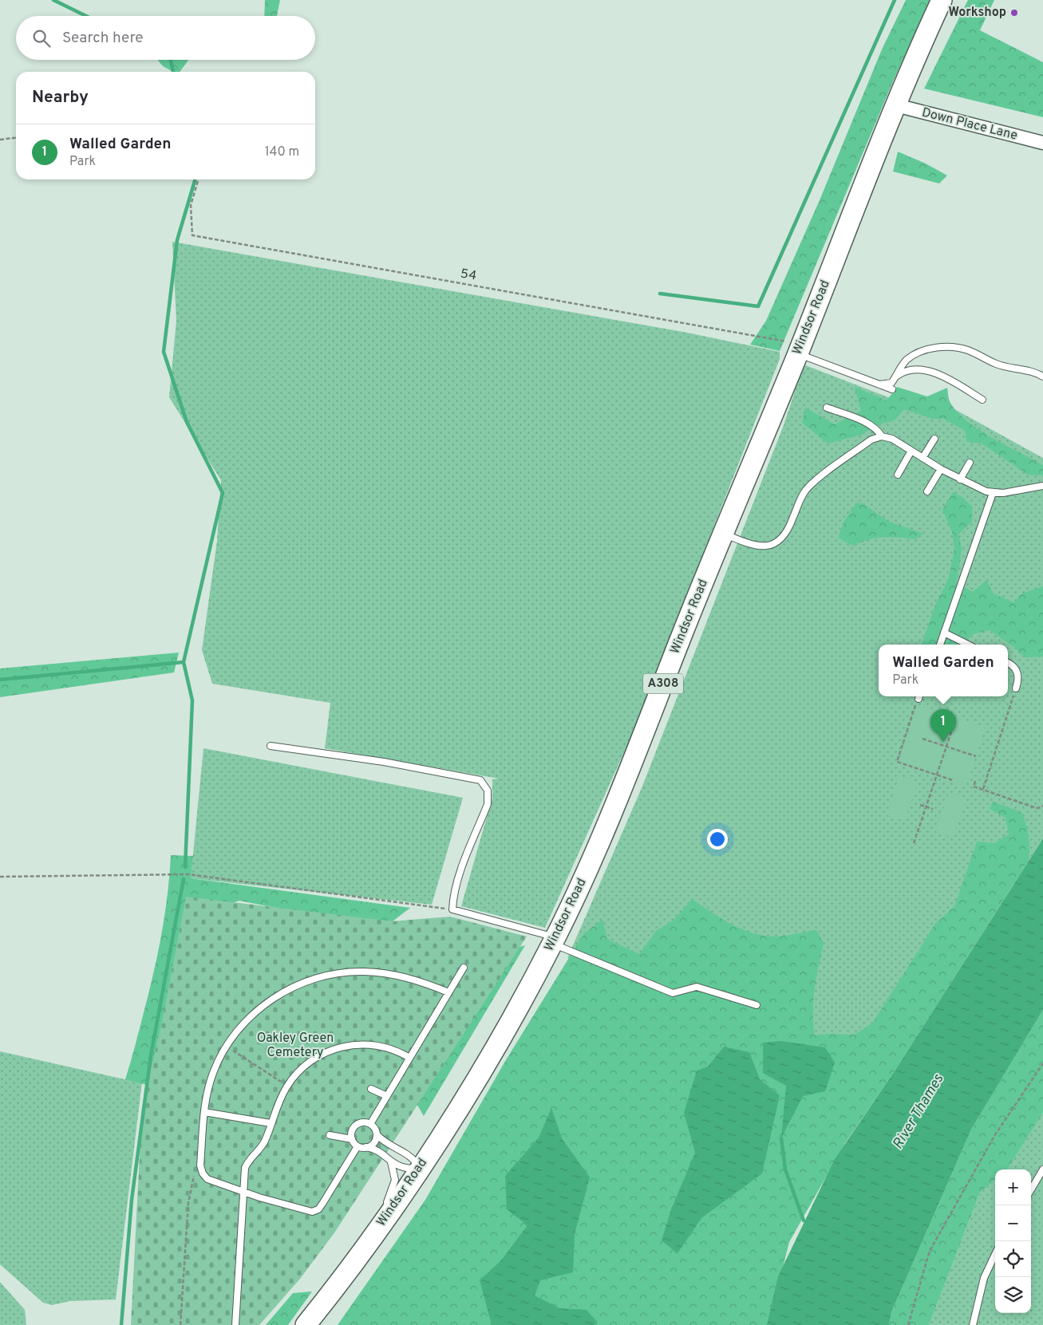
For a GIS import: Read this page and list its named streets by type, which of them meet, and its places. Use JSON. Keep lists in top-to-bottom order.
{
  "streets": {
    "main road": ["Windsor Road", "A308"],
    "street": ["Down Place Lane"],
    "path": ["54"]
  },
  "crossings": [
    ["Down Place Lane", "Windsor Road"],
    ["54", "Windsor Road"]
  ],
  "water": ["River Thames"],
  "parks": ["Oakley Green Cemetery"],
  "places": ["Workshop"],
  "page": {
    "search": "Search here",
    "heading": "Nearby",
    "list": [
      {
        "mark": "1",
        "name": "Walled Garden",
        "note": "Park",
        "value": "140 m"
      }
    ],
    "popup": ["Walled Garden", "Park"],
    "pins": "1",
    "map_buttons": ["+", "−"]
  }
}
